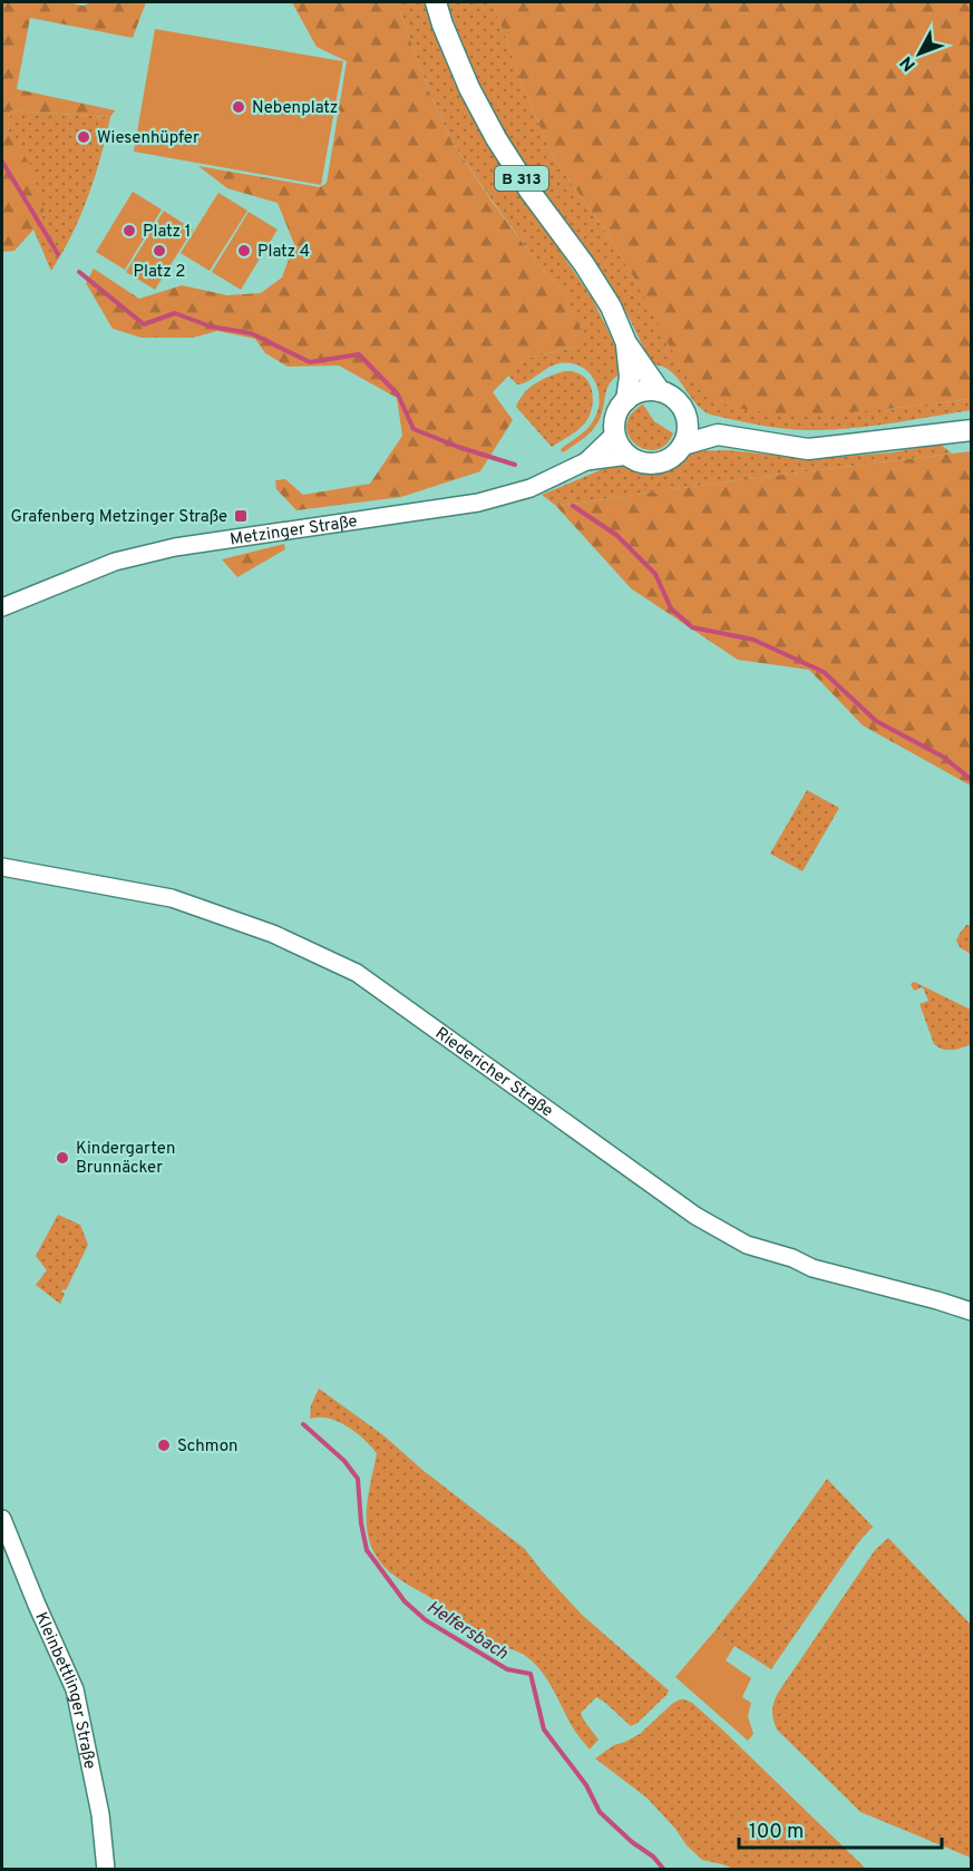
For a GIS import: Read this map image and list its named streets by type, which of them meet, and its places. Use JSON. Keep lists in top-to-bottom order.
{
  "streets": {
    "main road": ["B 313"],
    "street": ["Metzinger Straße", "Riedericher Straße", "Kleinbettlinger Straße"]
  },
  "crossings": [
    ["B 313", "Metzinger Straße"]
  ],
  "water": ["Helfersbach"],
  "places": {
    "other": [
      "Nebenplatz",
      "Wiesenhüpfer",
      "Platz 1",
      "Platz 2",
      "Platz 4",
      "Kindergarten Brunnäcker",
      "Schmon"
    ],
    "transit": ["Grafenberg Metzinger Straße"]
  },
  "scale_bar": "100 m",
  "north": "bottom left"
}
